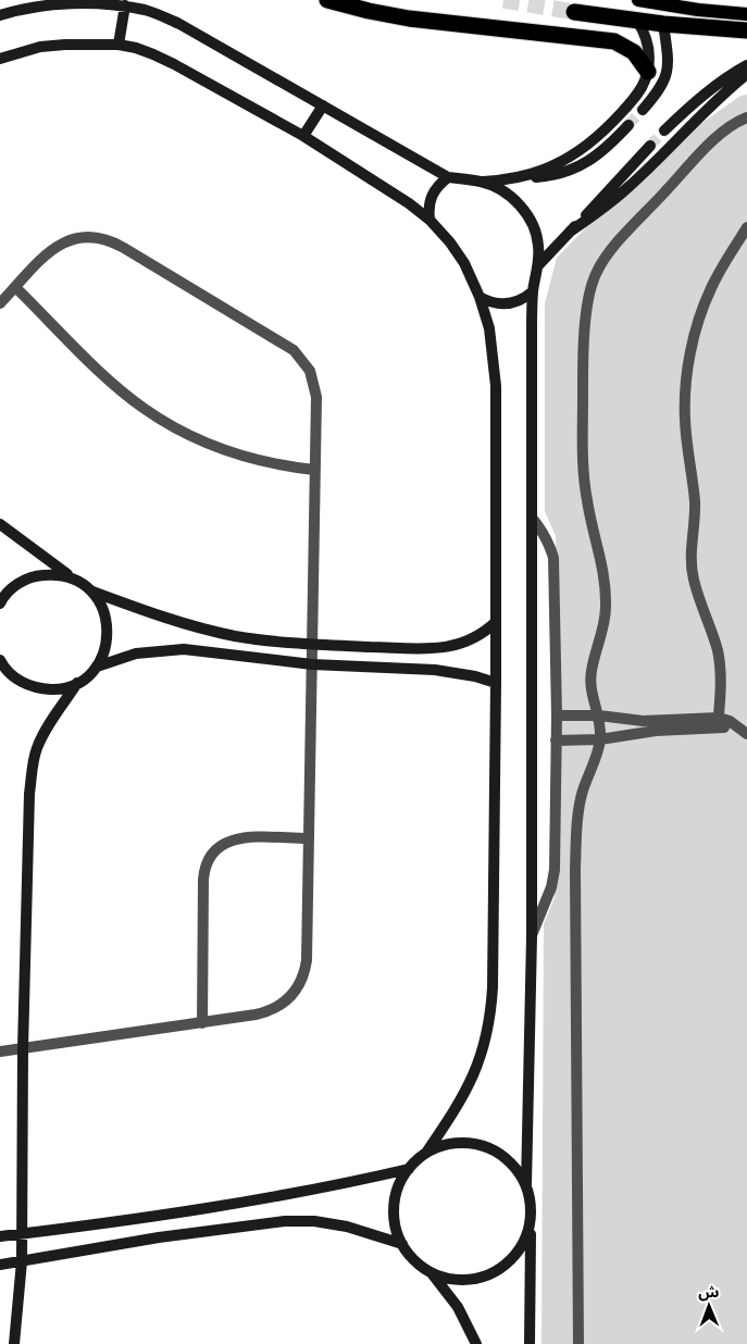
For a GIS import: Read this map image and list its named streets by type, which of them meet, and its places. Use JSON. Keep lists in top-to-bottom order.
{
  "north": "top"
}
